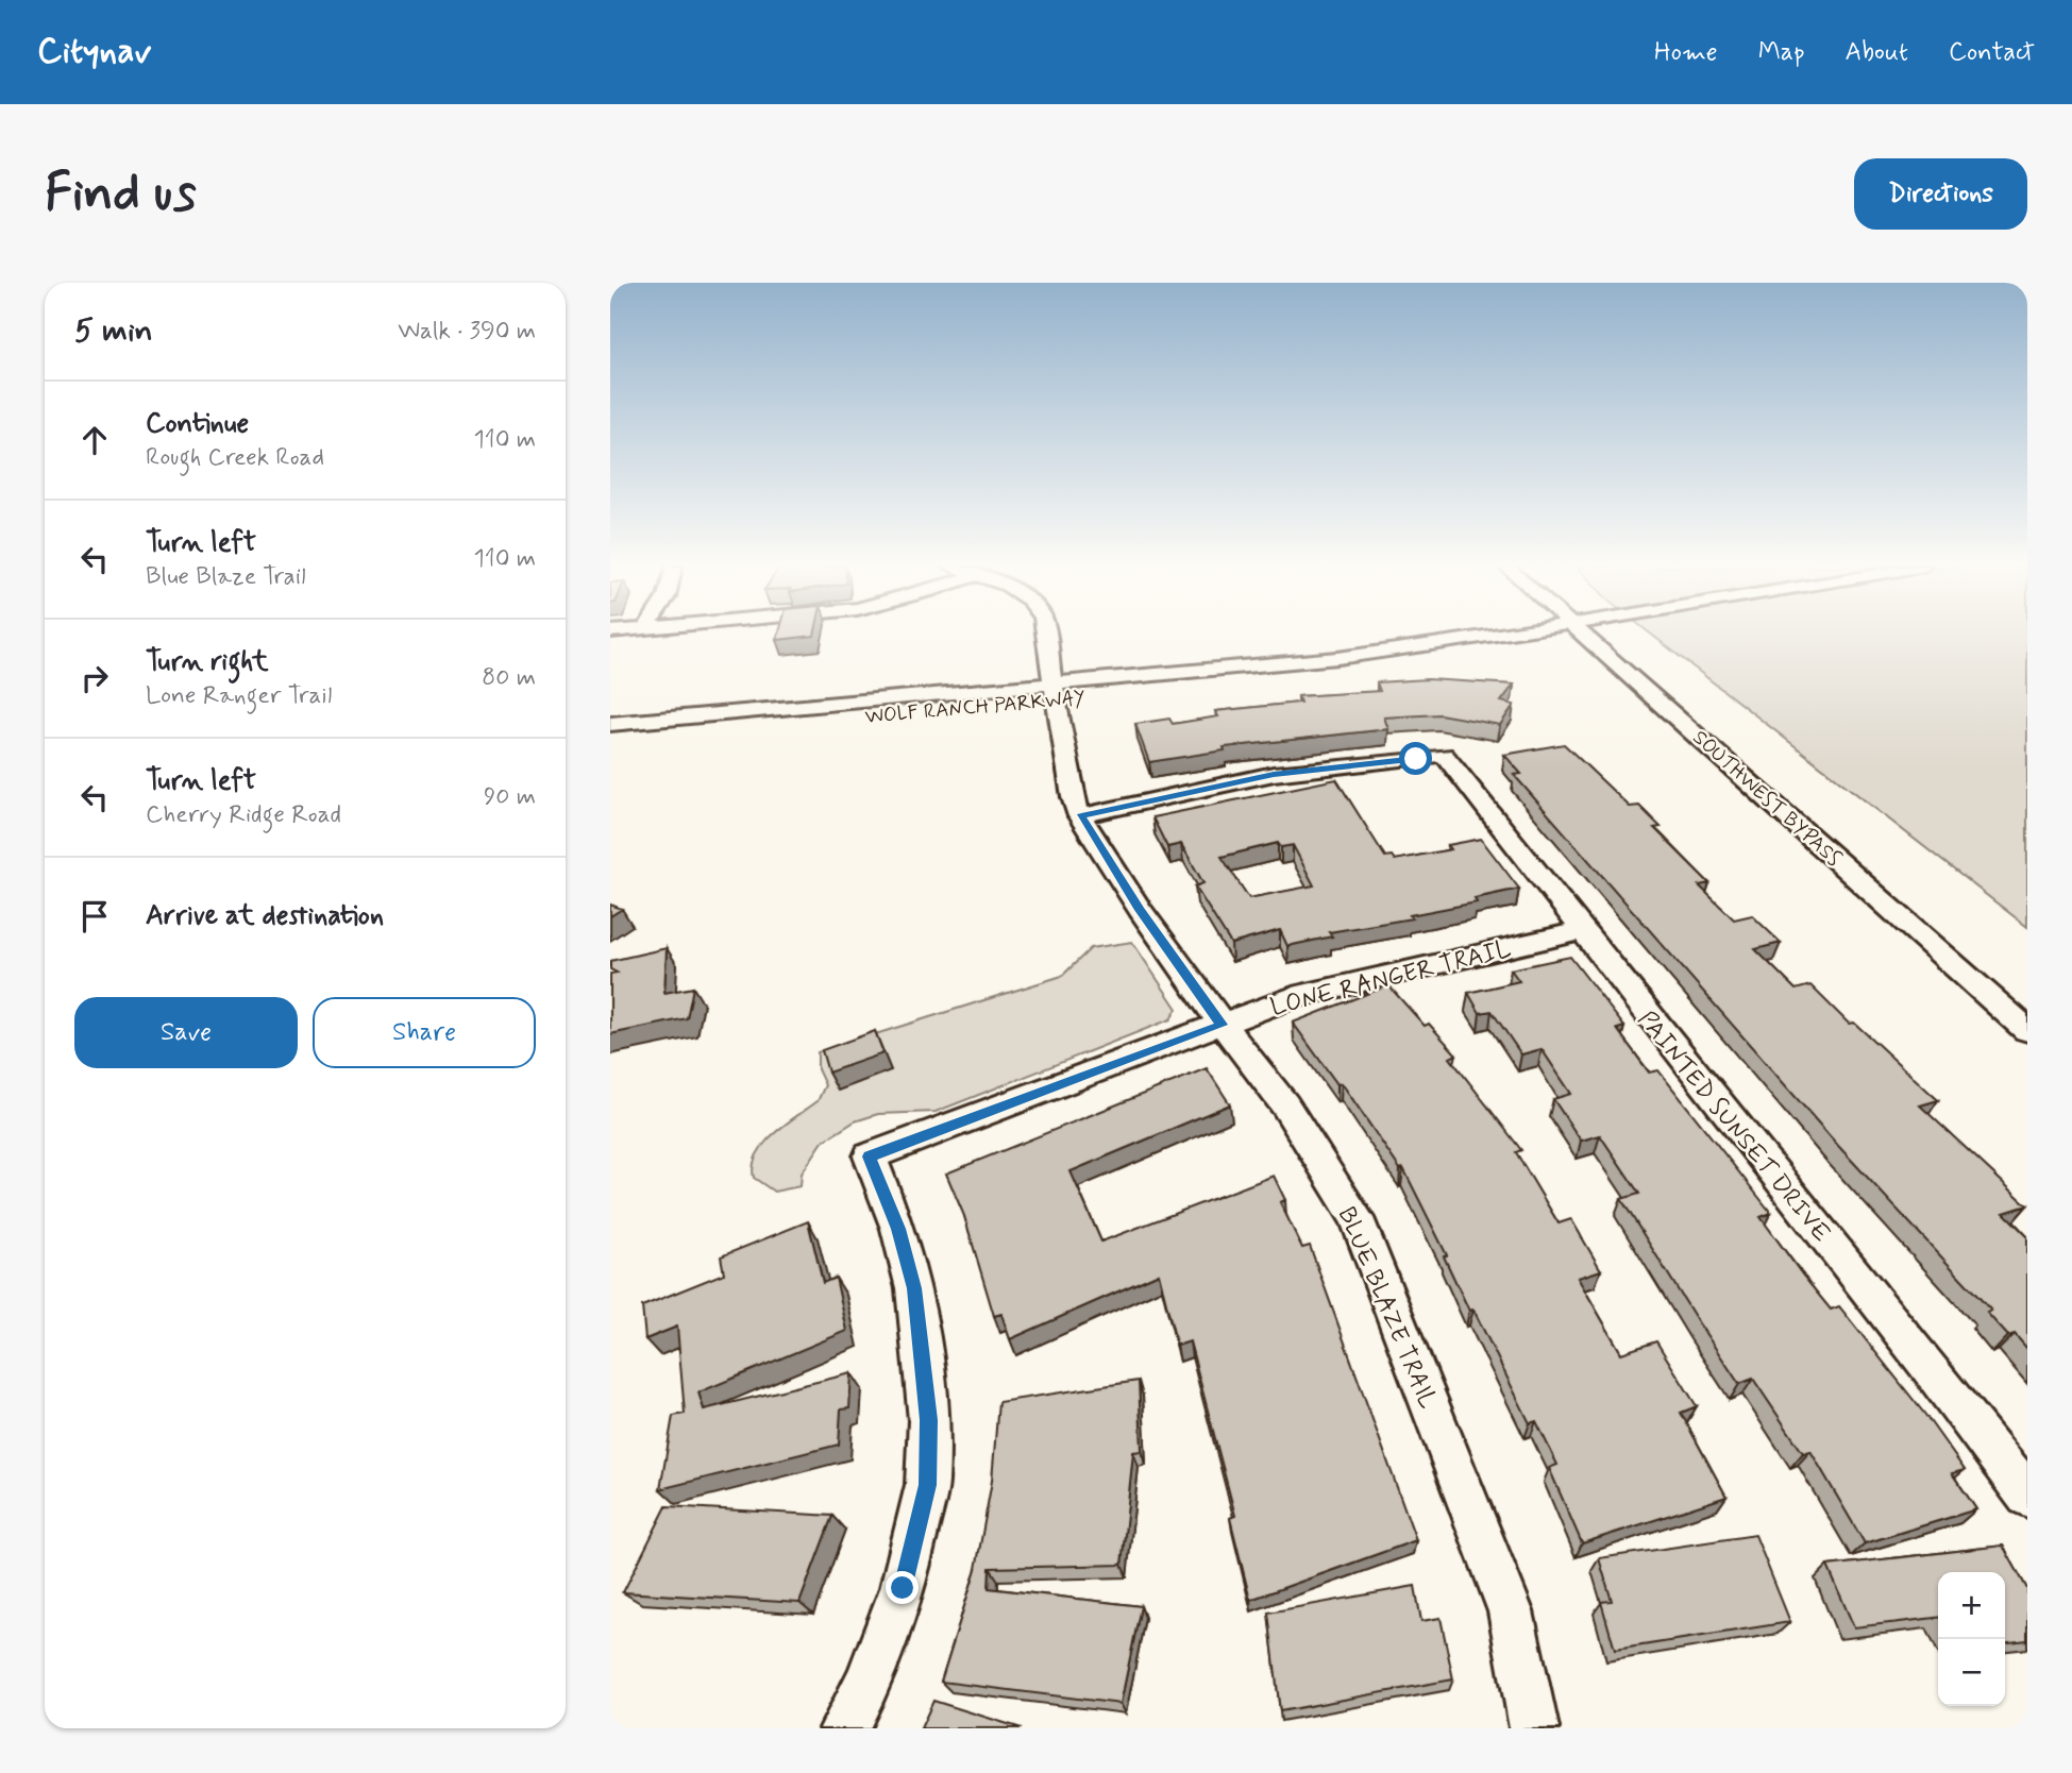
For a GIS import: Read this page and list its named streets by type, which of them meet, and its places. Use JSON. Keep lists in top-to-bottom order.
{
  "streets": {
    "street": [
      "WOLF RANCH PARKWAY",
      "SOUTHWEST BYPASS",
      "LONE RANGER TRAIL",
      "PAINTED SUNSET DRIVE",
      "BLUE BLAZE TRAIL"
    ]
  },
  "crossings": [
    ["WOLF RANCH PARKWAY", "BLUE BLAZE TRAIL"],
    ["LONE RANGER TRAIL", "PAINTED SUNSET DRIVE"],
    ["LONE RANGER TRAIL", "BLUE BLAZE TRAIL"],
    ["PAINTED SUNSET DRIVE", "BLUE BLAZE TRAIL"]
  ],
  "page": {
    "header": "Citynav",
    "nav": [
      "Home",
      "Map",
      "About",
      "Contact"
    ],
    "buttons": [
      "Directions",
      ["Save", "Share"]
    ],
    "title": "Find us",
    "heading": ["5 min", "Walk · 390 m"],
    "list": [
      ["Continue", "Rough Creek Road", "110 m"],
      ["Turn left", "Blue Blaze Trail", "110 m"],
      ["Turn right", "Lone Ranger Trail", "80 m"],
      ["Turn left", "Cherry Ridge Road", "90 m"],
      "Arrive at destination"
    ],
    "map_buttons": ["+", "−"]
  }
}
